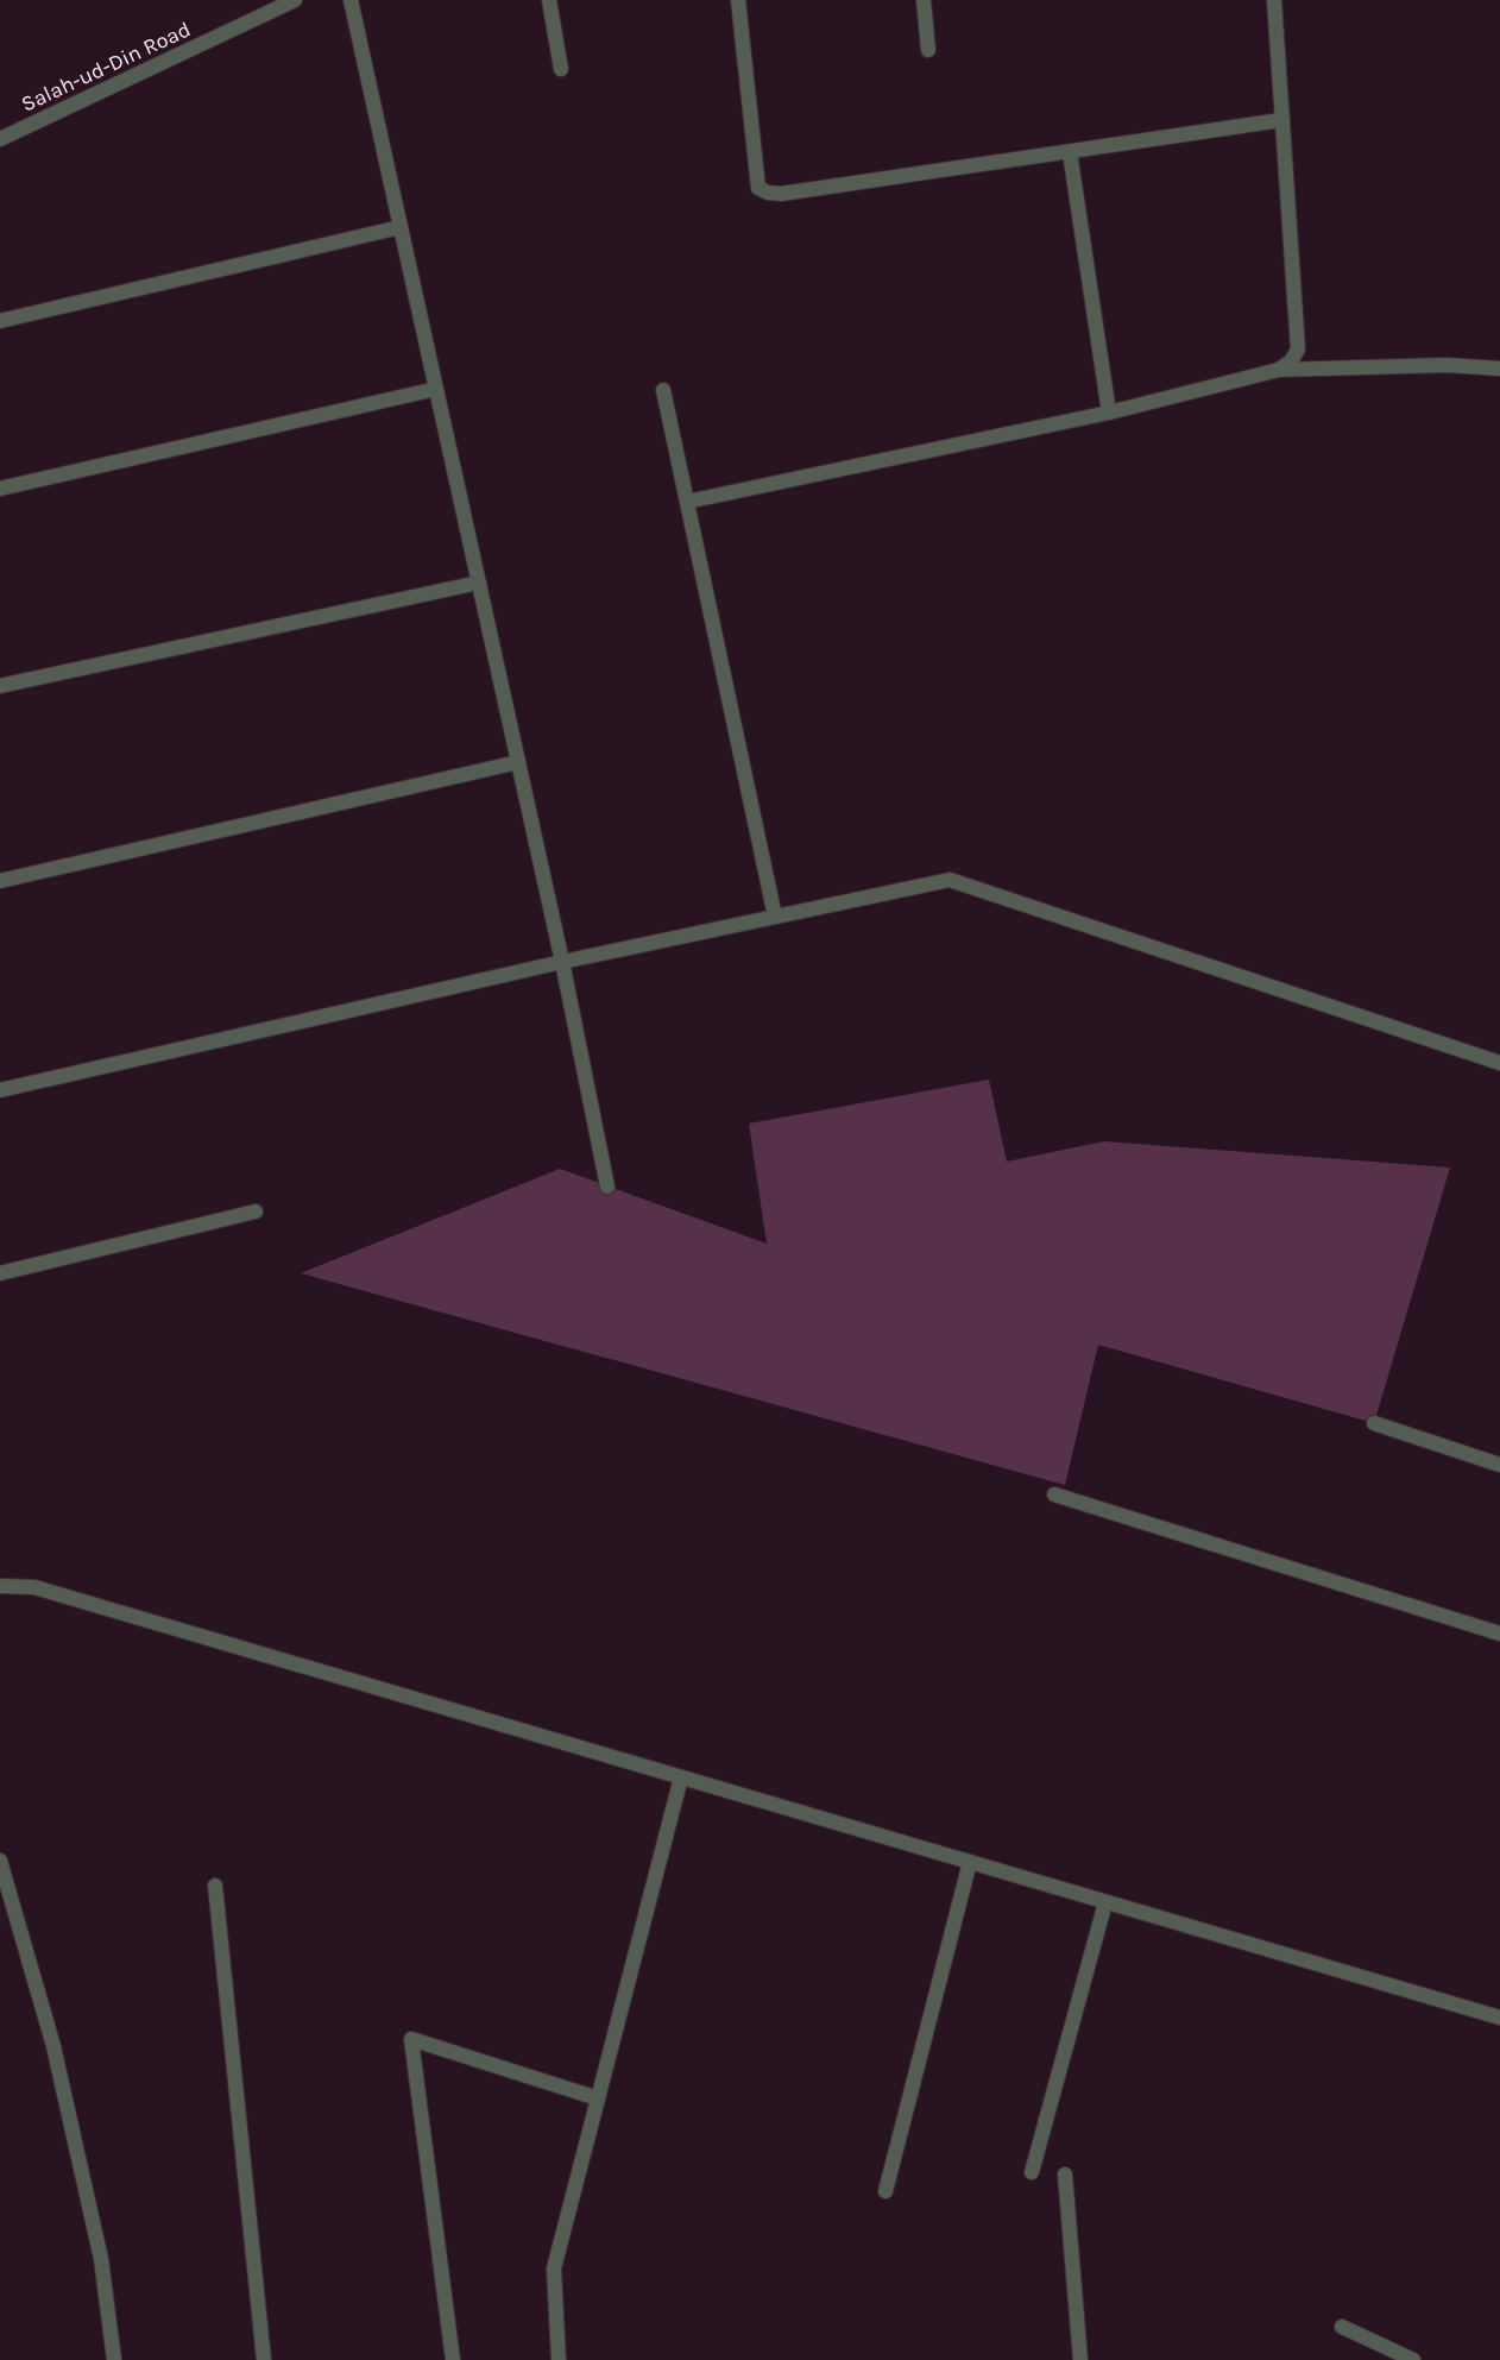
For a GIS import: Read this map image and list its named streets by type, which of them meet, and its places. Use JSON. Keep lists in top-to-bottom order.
{
  "streets": {
    "street": ["Salah-ud-Din Road"]
  }
}
